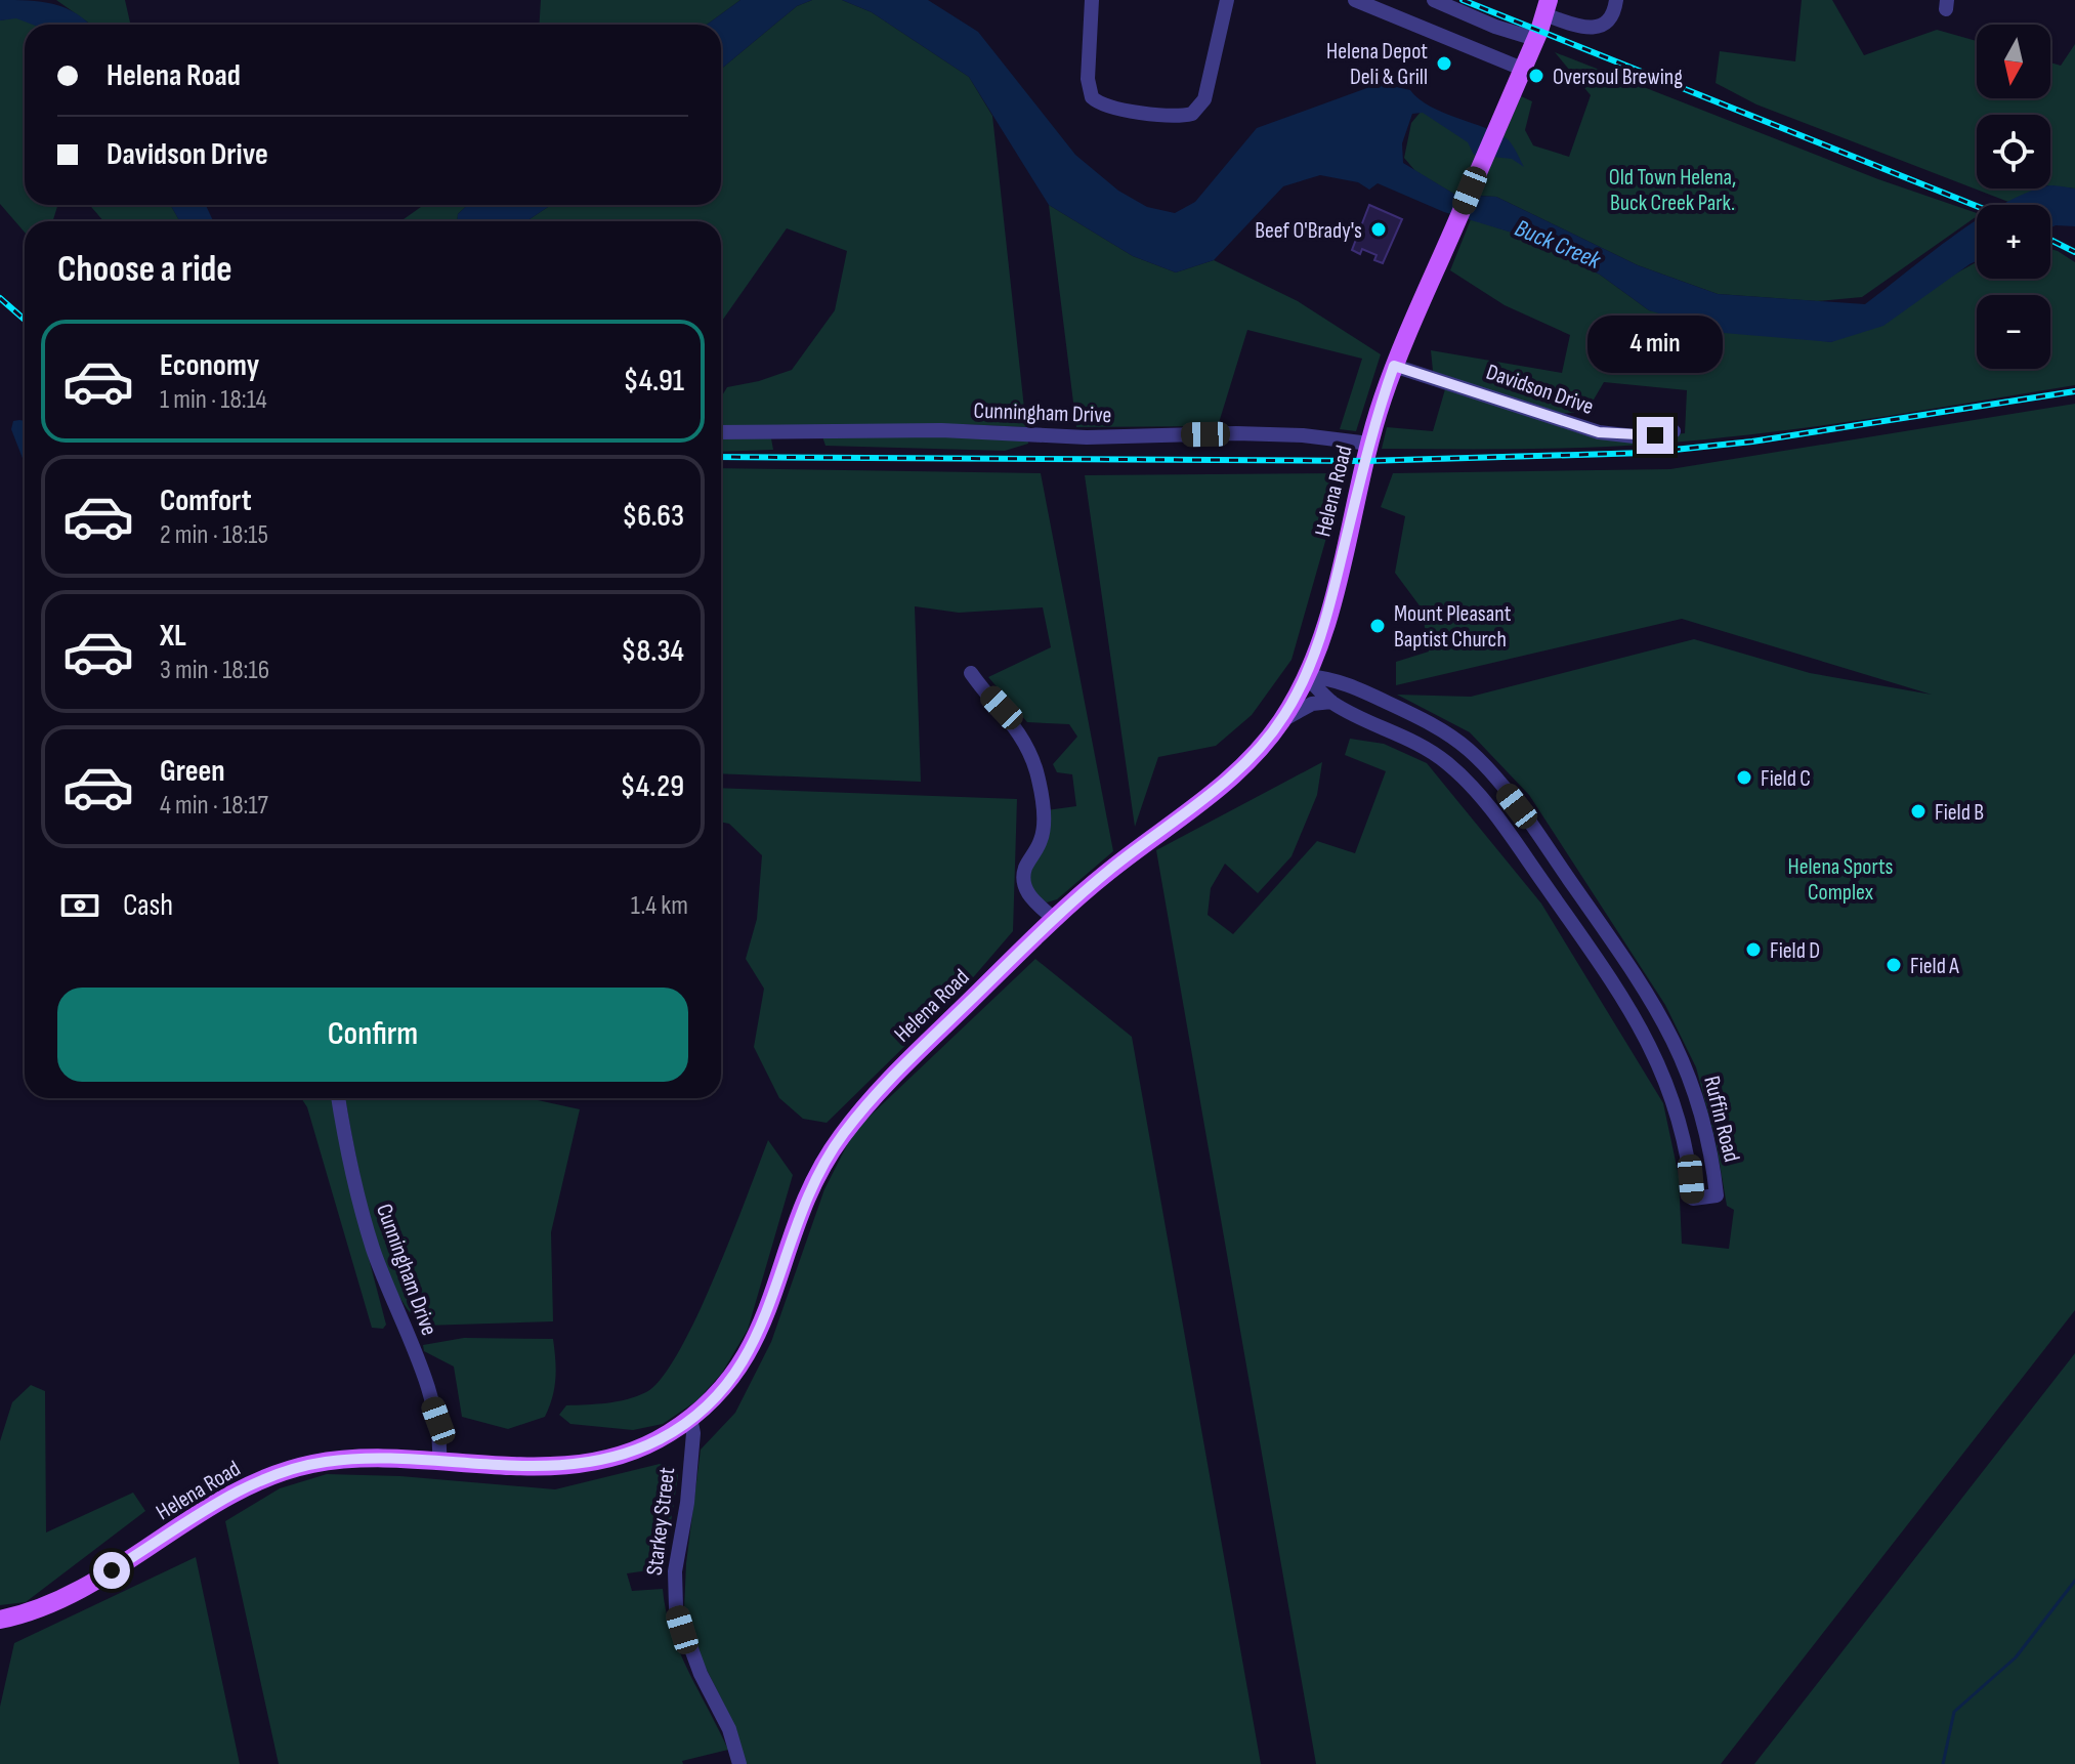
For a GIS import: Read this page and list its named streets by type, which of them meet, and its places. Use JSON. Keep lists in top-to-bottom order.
{
  "streets": {
    "main road": ["Helena Road"],
    "street": [
      "Davidson Drive",
      "Cunningham Drive",
      "Ruffin Road",
      "Starkey Street"
    ]
  },
  "crossings": [
    ["Davidson Drive", "Helena Road"],
    ["Cunningham Drive", "Helena Road"],
    ["Helena Road", "Ruffin Road"],
    ["Helena Road", "Starkey Street"]
  ],
  "water": ["Buck Creek"],
  "parks": ["Old Town Helena, Buck Creek Park.", "Helena Sports Complex"],
  "places": [
    "Helena Depot Deli & Grill",
    "Oversoul Brewing",
    "Beef O'Brady's",
    "Mount Pleasant Baptist Church",
    "Field C",
    "Field B",
    "Field D",
    "Field A"
  ],
  "north": "bottom",
  "page": {
    "map_buttons": ["+", "−"],
    "banner": ["Helena Road", "Davidson Drive"],
    "heading": "Choose a ride",
    "bubble": "4 min",
    "list": [
      {
        "name": "Economy",
        "note": "1 min · 18:14",
        "value": "$4.91"
      },
      {
        "name": "Comfort",
        "note": "2 min · 18:15",
        "value": "$6.63"
      },
      {
        "name": "XL",
        "note": "3 min · 18:16",
        "value": "$8.34"
      },
      {
        "name": "Green",
        "note": "4 min · 18:17",
        "value": "$4.29"
      }
    ],
    "pay": ["Cash", "1.4 km"],
    "buttons": "Confirm"
  }
}
